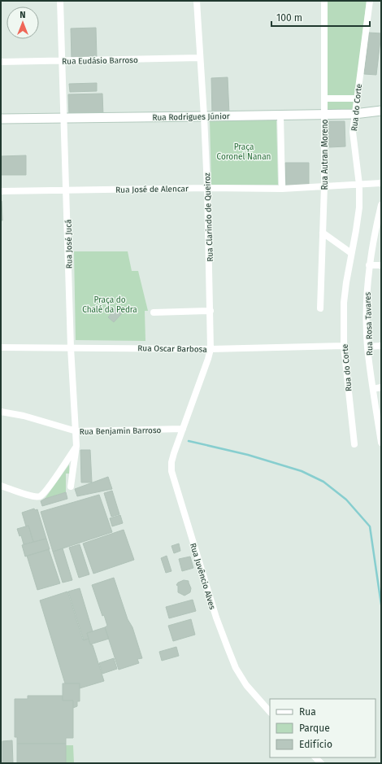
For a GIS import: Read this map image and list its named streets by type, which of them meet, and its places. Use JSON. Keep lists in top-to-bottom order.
{
  "streets": {
    "main road": ["Rua Rodrigues Júnior"],
    "street": [
      "Rua Eudásio Barroso",
      "Rua do Corte",
      "Rua Autran Moreno",
      "Rua José de Alencar",
      "Rua Clarindo de Queiroz",
      "Rua José Jucá",
      "Rua Rosa Tavares",
      "Rua Oscar Barbosa",
      "Rua Benjamin Barroso",
      "Rua Juvêncio Alves"
    ]
  },
  "crossings": [
    ["Rua Eudásio Barroso", "Rua Clarindo de Queiroz"],
    ["Rua Eudásio Barroso", "Rua José Jucá"],
    ["Rua do Corte", "Rua Rodrigues Júnior"],
    ["Rua do Corte", "Rua José de Alencar"],
    ["Rua do Corte", "Rua Oscar Barbosa"],
    ["Rua Rodrigues Júnior", "Rua Autran Moreno"],
    ["Rua Rodrigues Júnior", "Rua Clarindo de Queiroz"],
    ["Rua Rodrigues Júnior", "Rua José Jucá"],
    ["Rua Autran Moreno", "Rua José de Alencar"],
    ["Rua José de Alencar", "Rua Clarindo de Queiroz"],
    ["Rua José de Alencar", "Rua José Jucá"],
    ["Rua Clarindo de Queiroz", "Rua Oscar Barbosa"],
    ["Rua Clarindo de Queiroz", "Rua Benjamin Barroso"],
    ["Rua Clarindo de Queiroz", "Rua Juvêncio Alves"],
    ["Rua José Jucá", "Rua Oscar Barbosa"],
    ["Rua José Jucá", "Rua Benjamin Barroso"],
    ["Rua Benjamin Barroso", "Rua Juvêncio Alves"]
  ],
  "parks": ["Praça Coronel Nanan", "Praça do Chalé da Pedra"],
  "legend": ["Rua", "Parque", "Edifício"],
  "scale_bar": "100 m",
  "north": "top"
}
